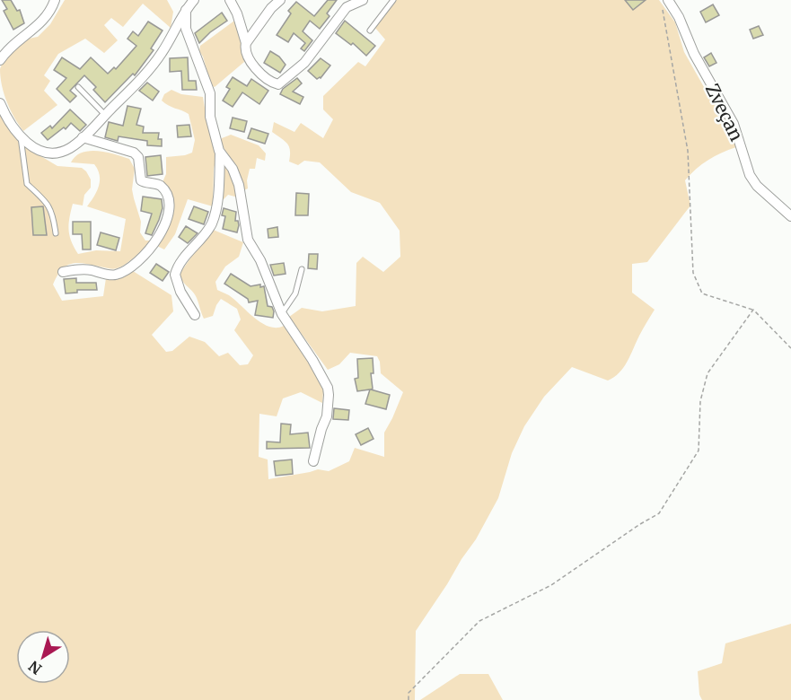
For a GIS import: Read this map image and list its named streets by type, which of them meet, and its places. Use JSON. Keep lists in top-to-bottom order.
{
  "streets": {
    "street": ["Zveçan"]
  },
  "north": "bottom left"
}
